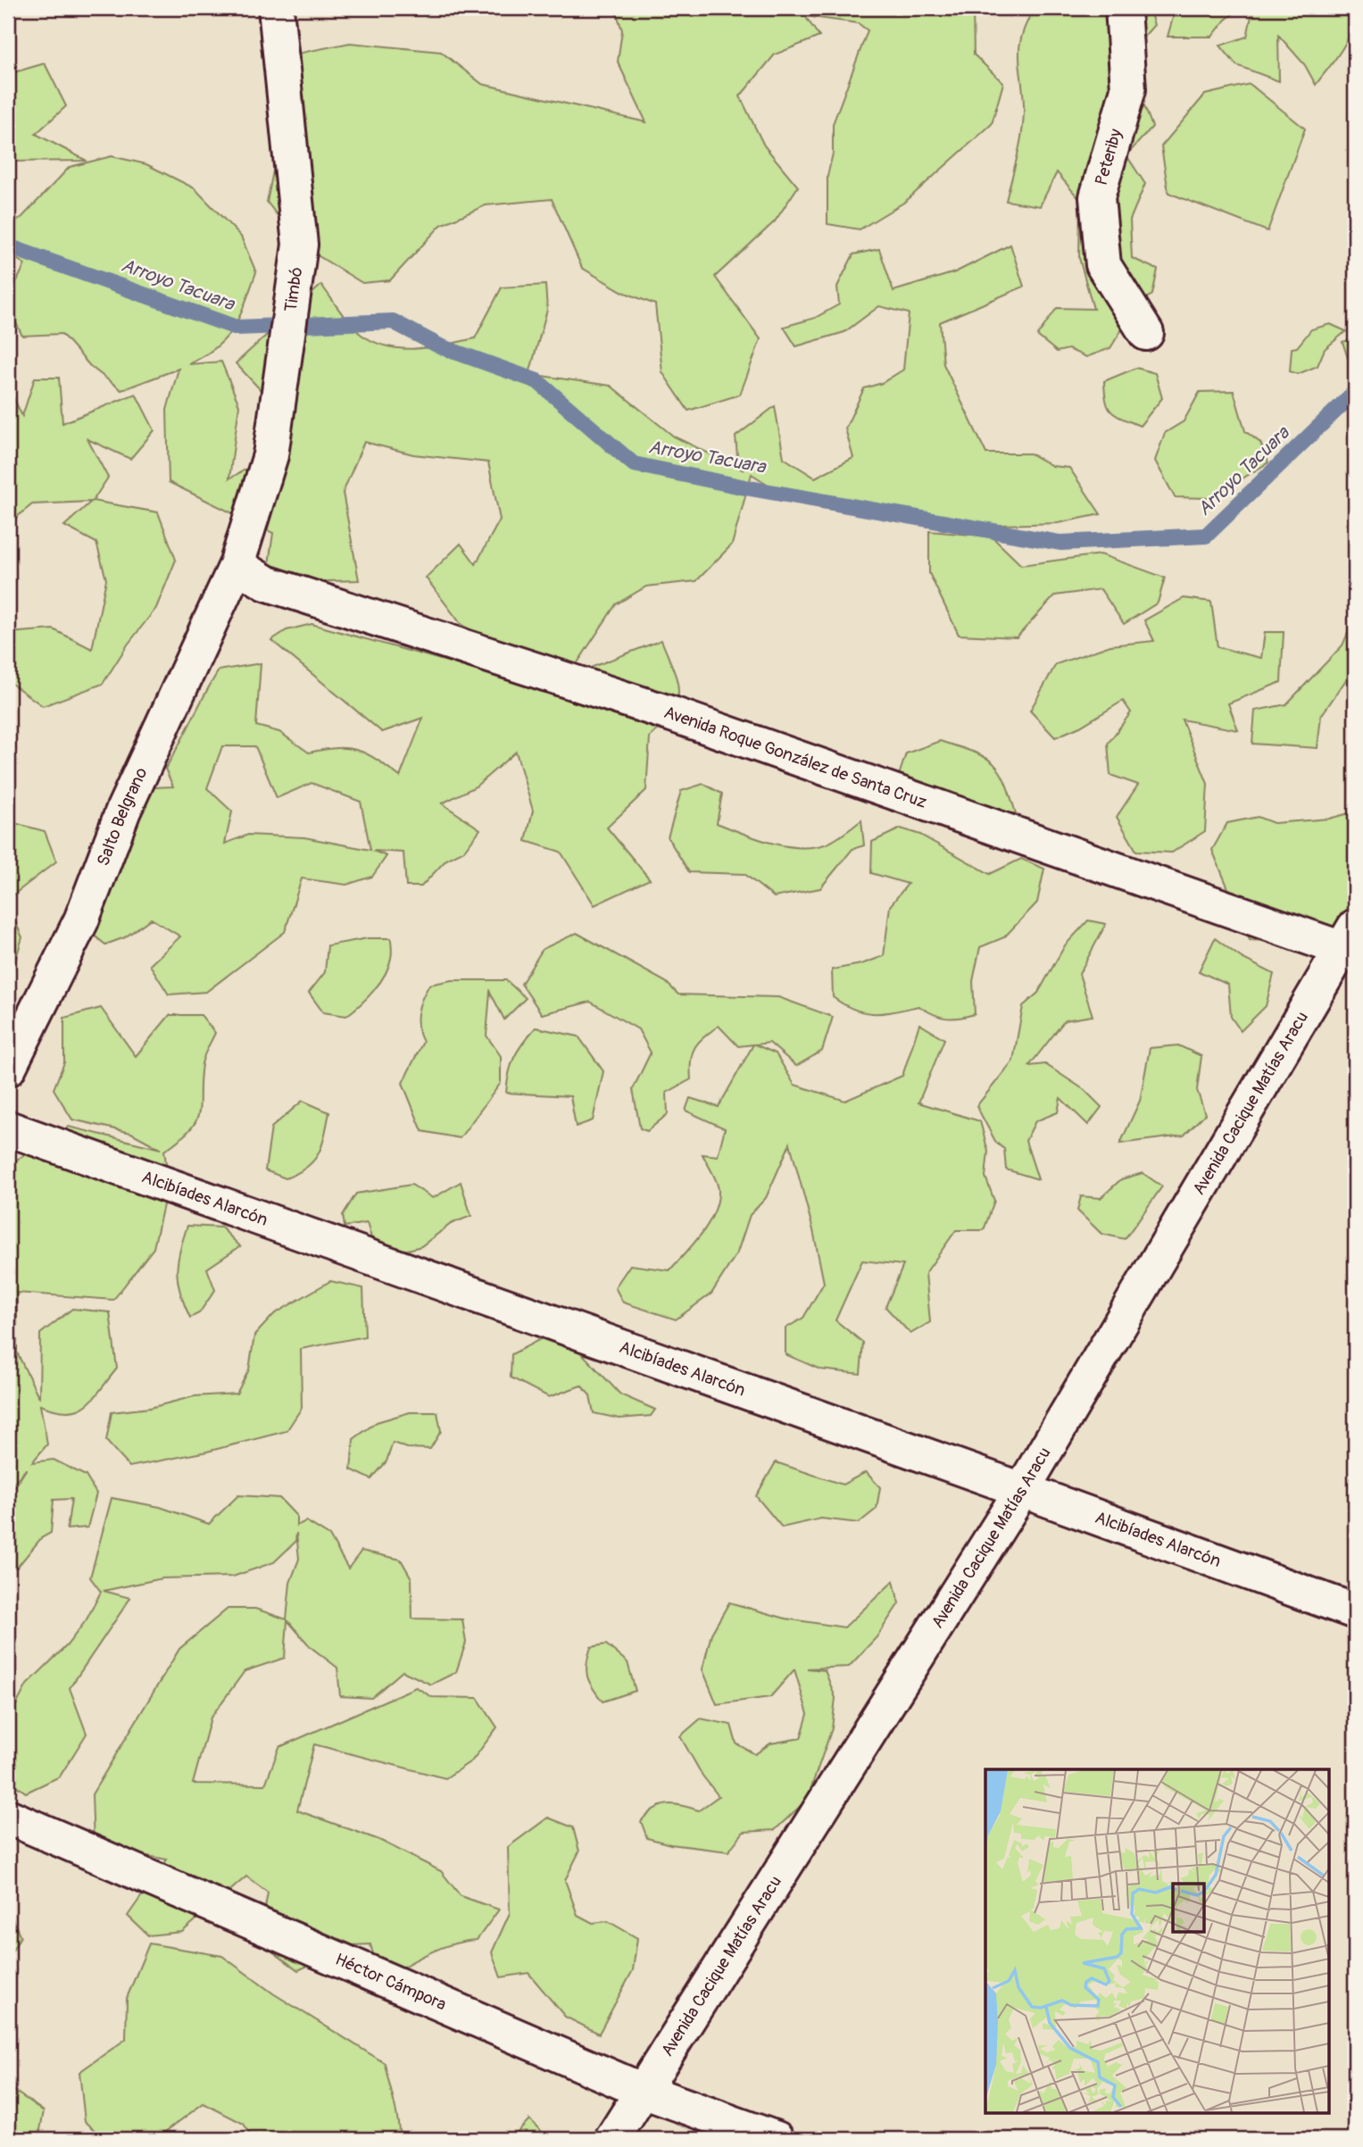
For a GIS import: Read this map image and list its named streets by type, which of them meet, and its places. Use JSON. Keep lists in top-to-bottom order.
{
  "streets": {
    "street": [
      "Peteriby",
      "Timbó",
      "Avenida Roque González de Santa Cruz",
      "Salto Belgrano",
      "Avenida Cacique Matías Aracu",
      "Alcibíades Alarcón",
      "Héctor Cámpora"
    ]
  },
  "crossings": [
    ["Timbó", "Avenida Roque González de Santa Cruz"],
    ["Timbó", "Salto Belgrano"],
    ["Avenida Roque González de Santa Cruz", "Salto Belgrano"],
    ["Avenida Roque González de Santa Cruz", "Avenida Cacique Matías Aracu"],
    ["Avenida Cacique Matías Aracu", "Alcibíades Alarcón"],
    ["Avenida Cacique Matías Aracu", "Héctor Cámpora"]
  ],
  "water": ["Arroyo Tacuara"]
}
